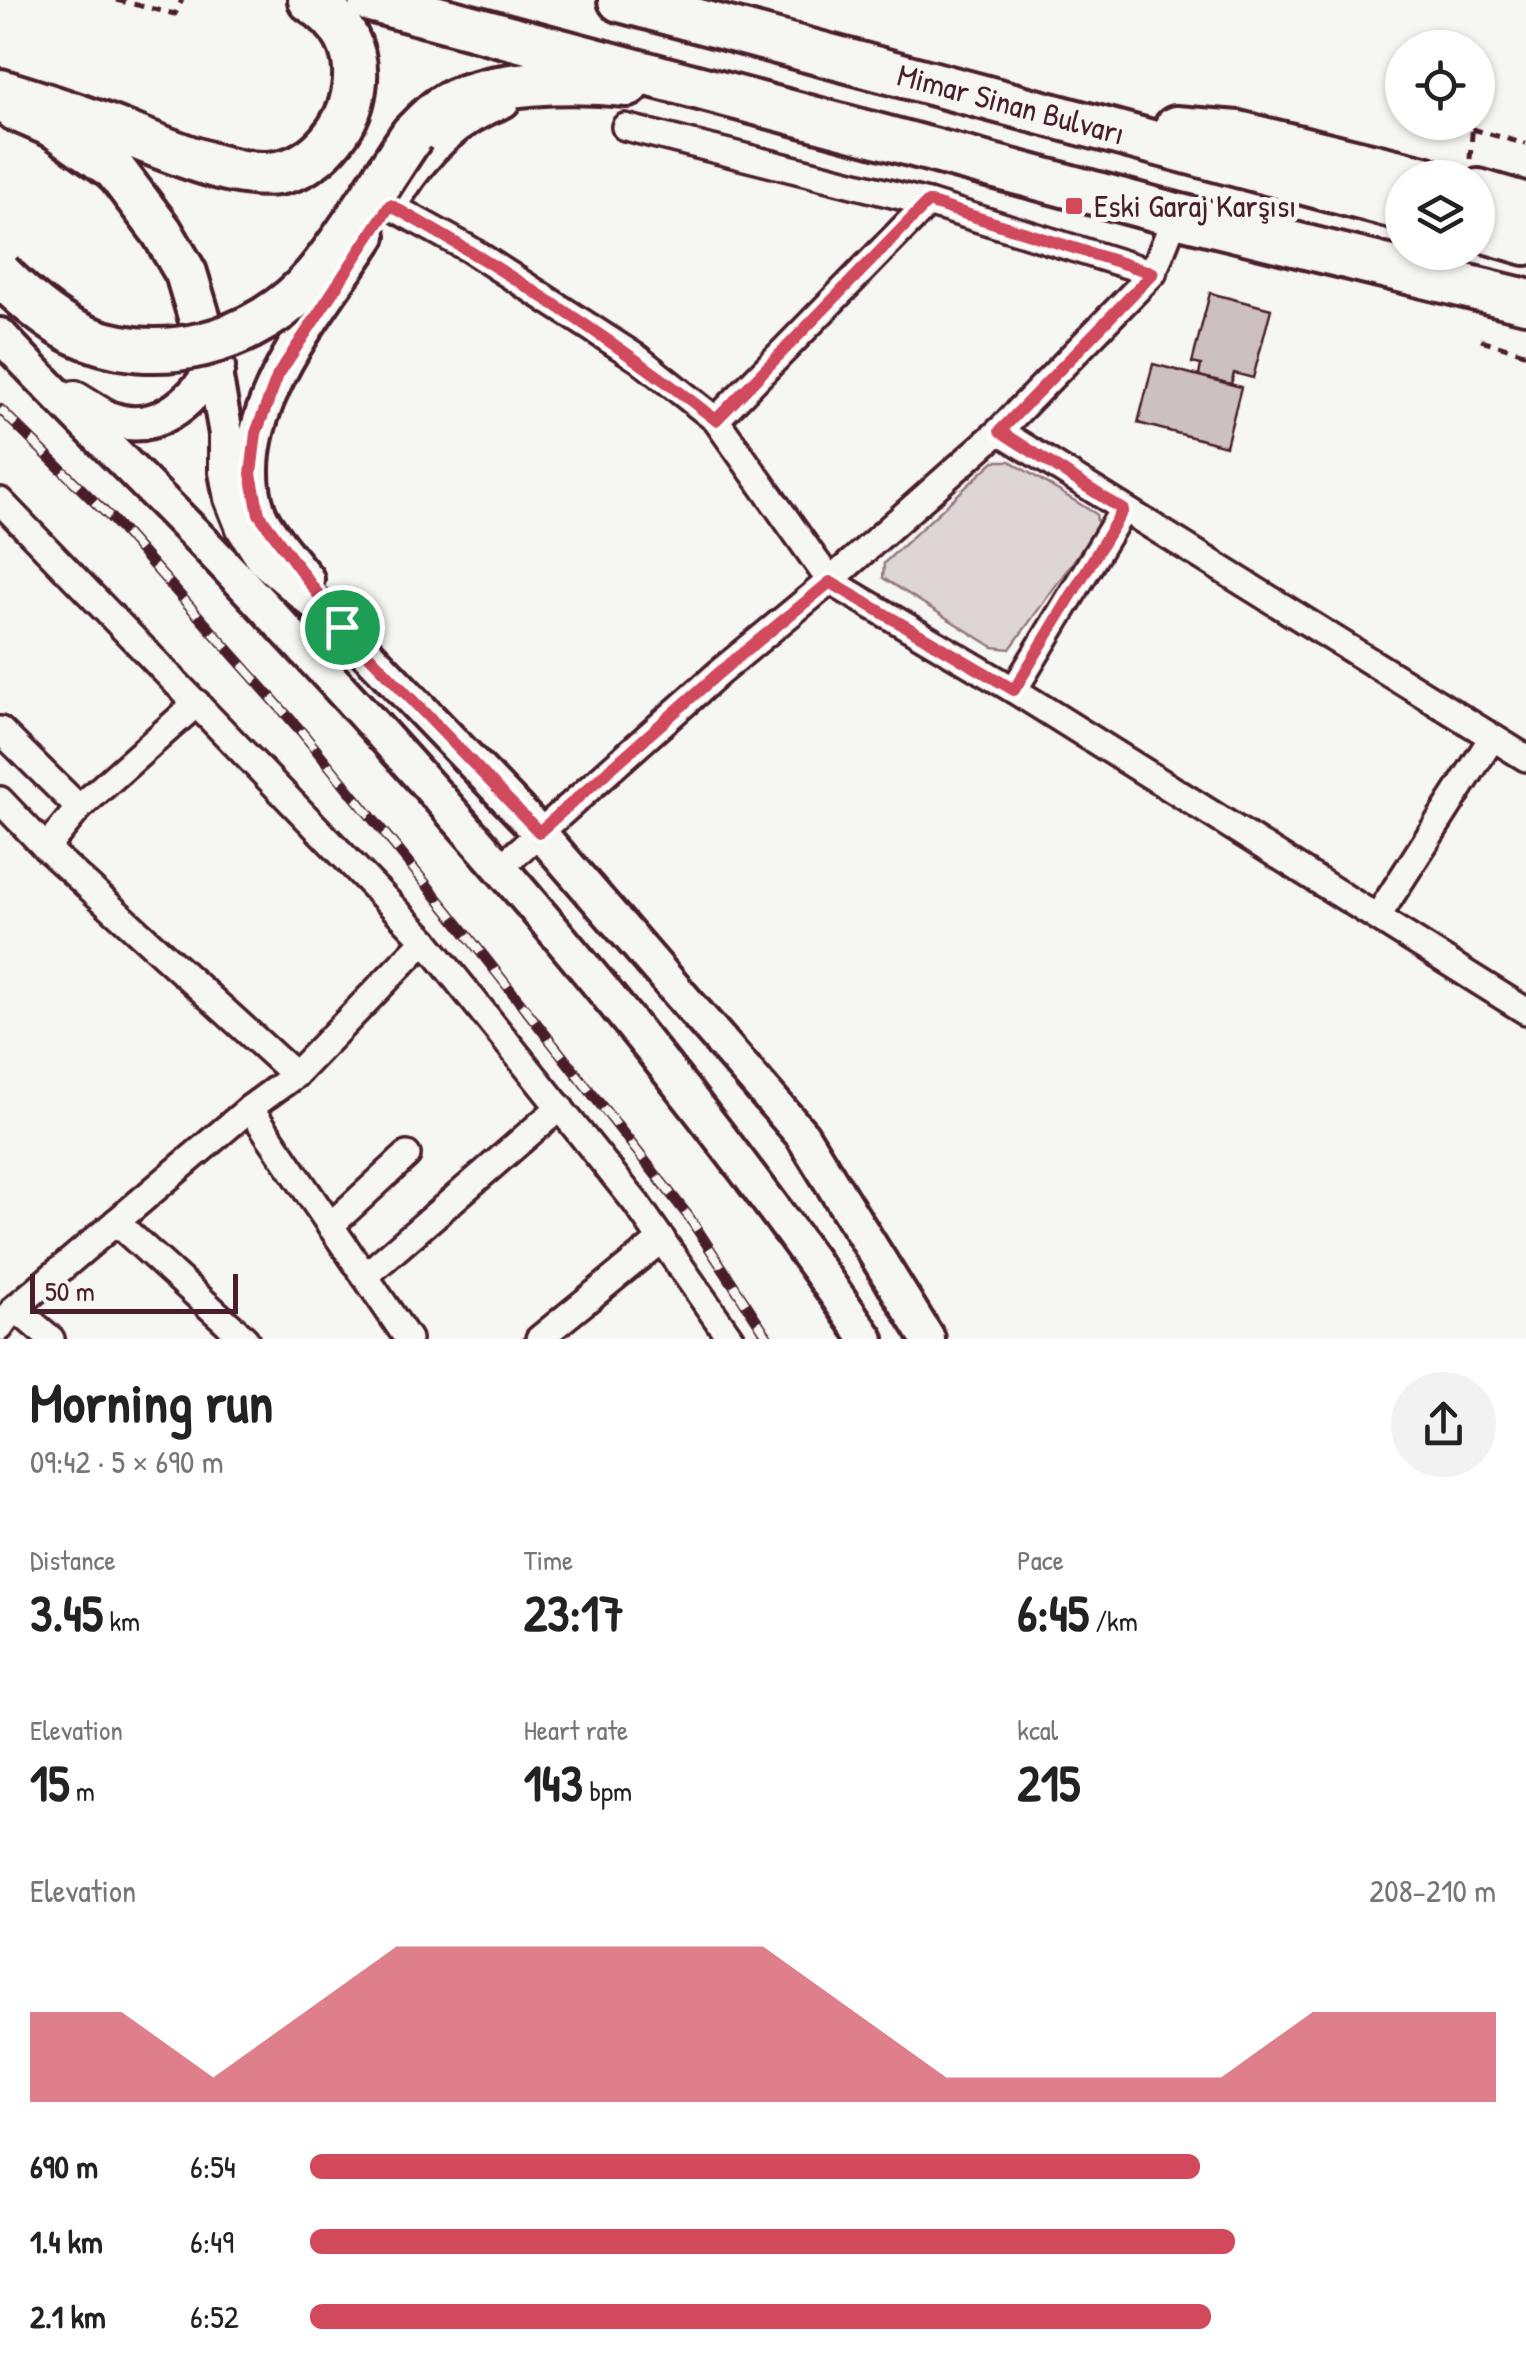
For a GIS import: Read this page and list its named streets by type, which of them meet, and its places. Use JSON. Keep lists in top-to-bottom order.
{
  "streets": {
    "highway": ["Mimar Sinan Bulvarı"]
  },
  "places": {
    "transit": ["Eski Garaj Karşısı"]
  },
  "scale_bar": "50 m",
  "page": {
    "scale": "50 m",
    "heading": ["Morning run", "09:42 · 5 × 690 m"],
    "stats": [
      ["Distance", "3.45 km"],
      ["Time", "23:17"],
      ["Pace", "6:45 /km"],
      ["Elevation", "15 m"],
      ["Heart rate", "143 bpm"],
      ["kcal", "215"]
    ],
    "chart": ["Elevation", "208–210 m"],
    "list": [
      {
        "name": "690 m",
        "note": "6:54"
      },
      {
        "name": "1.4 km",
        "note": "6:49"
      },
      {
        "name": "2.1 km",
        "note": "6:52"
      }
    ]
  }
}
